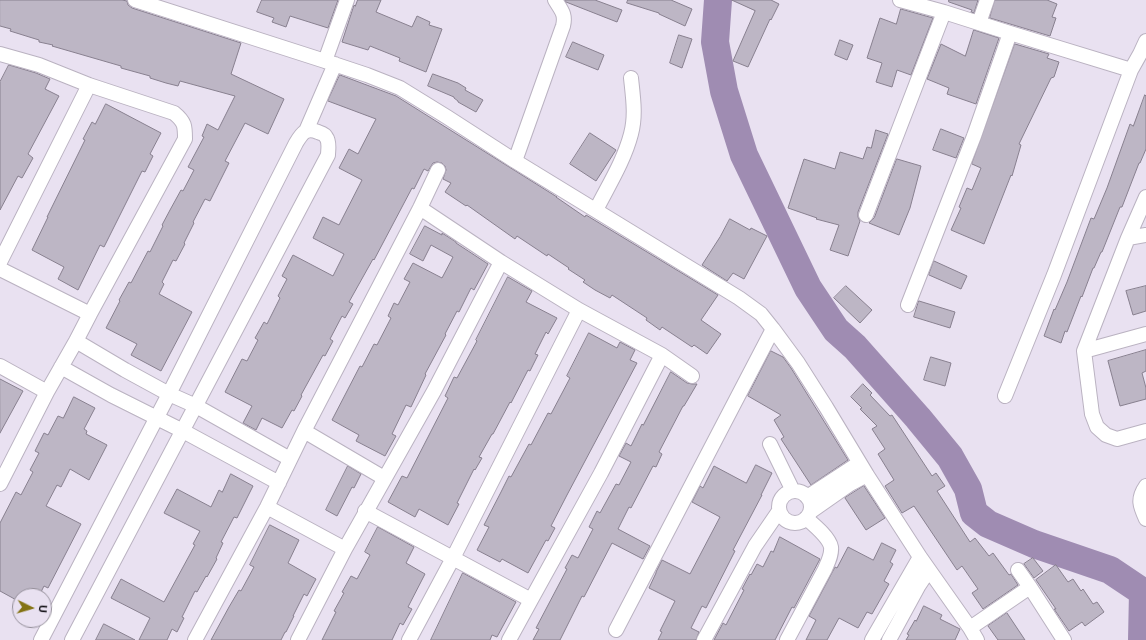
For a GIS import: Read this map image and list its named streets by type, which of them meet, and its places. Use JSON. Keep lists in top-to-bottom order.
{
  "north": "right"
}
